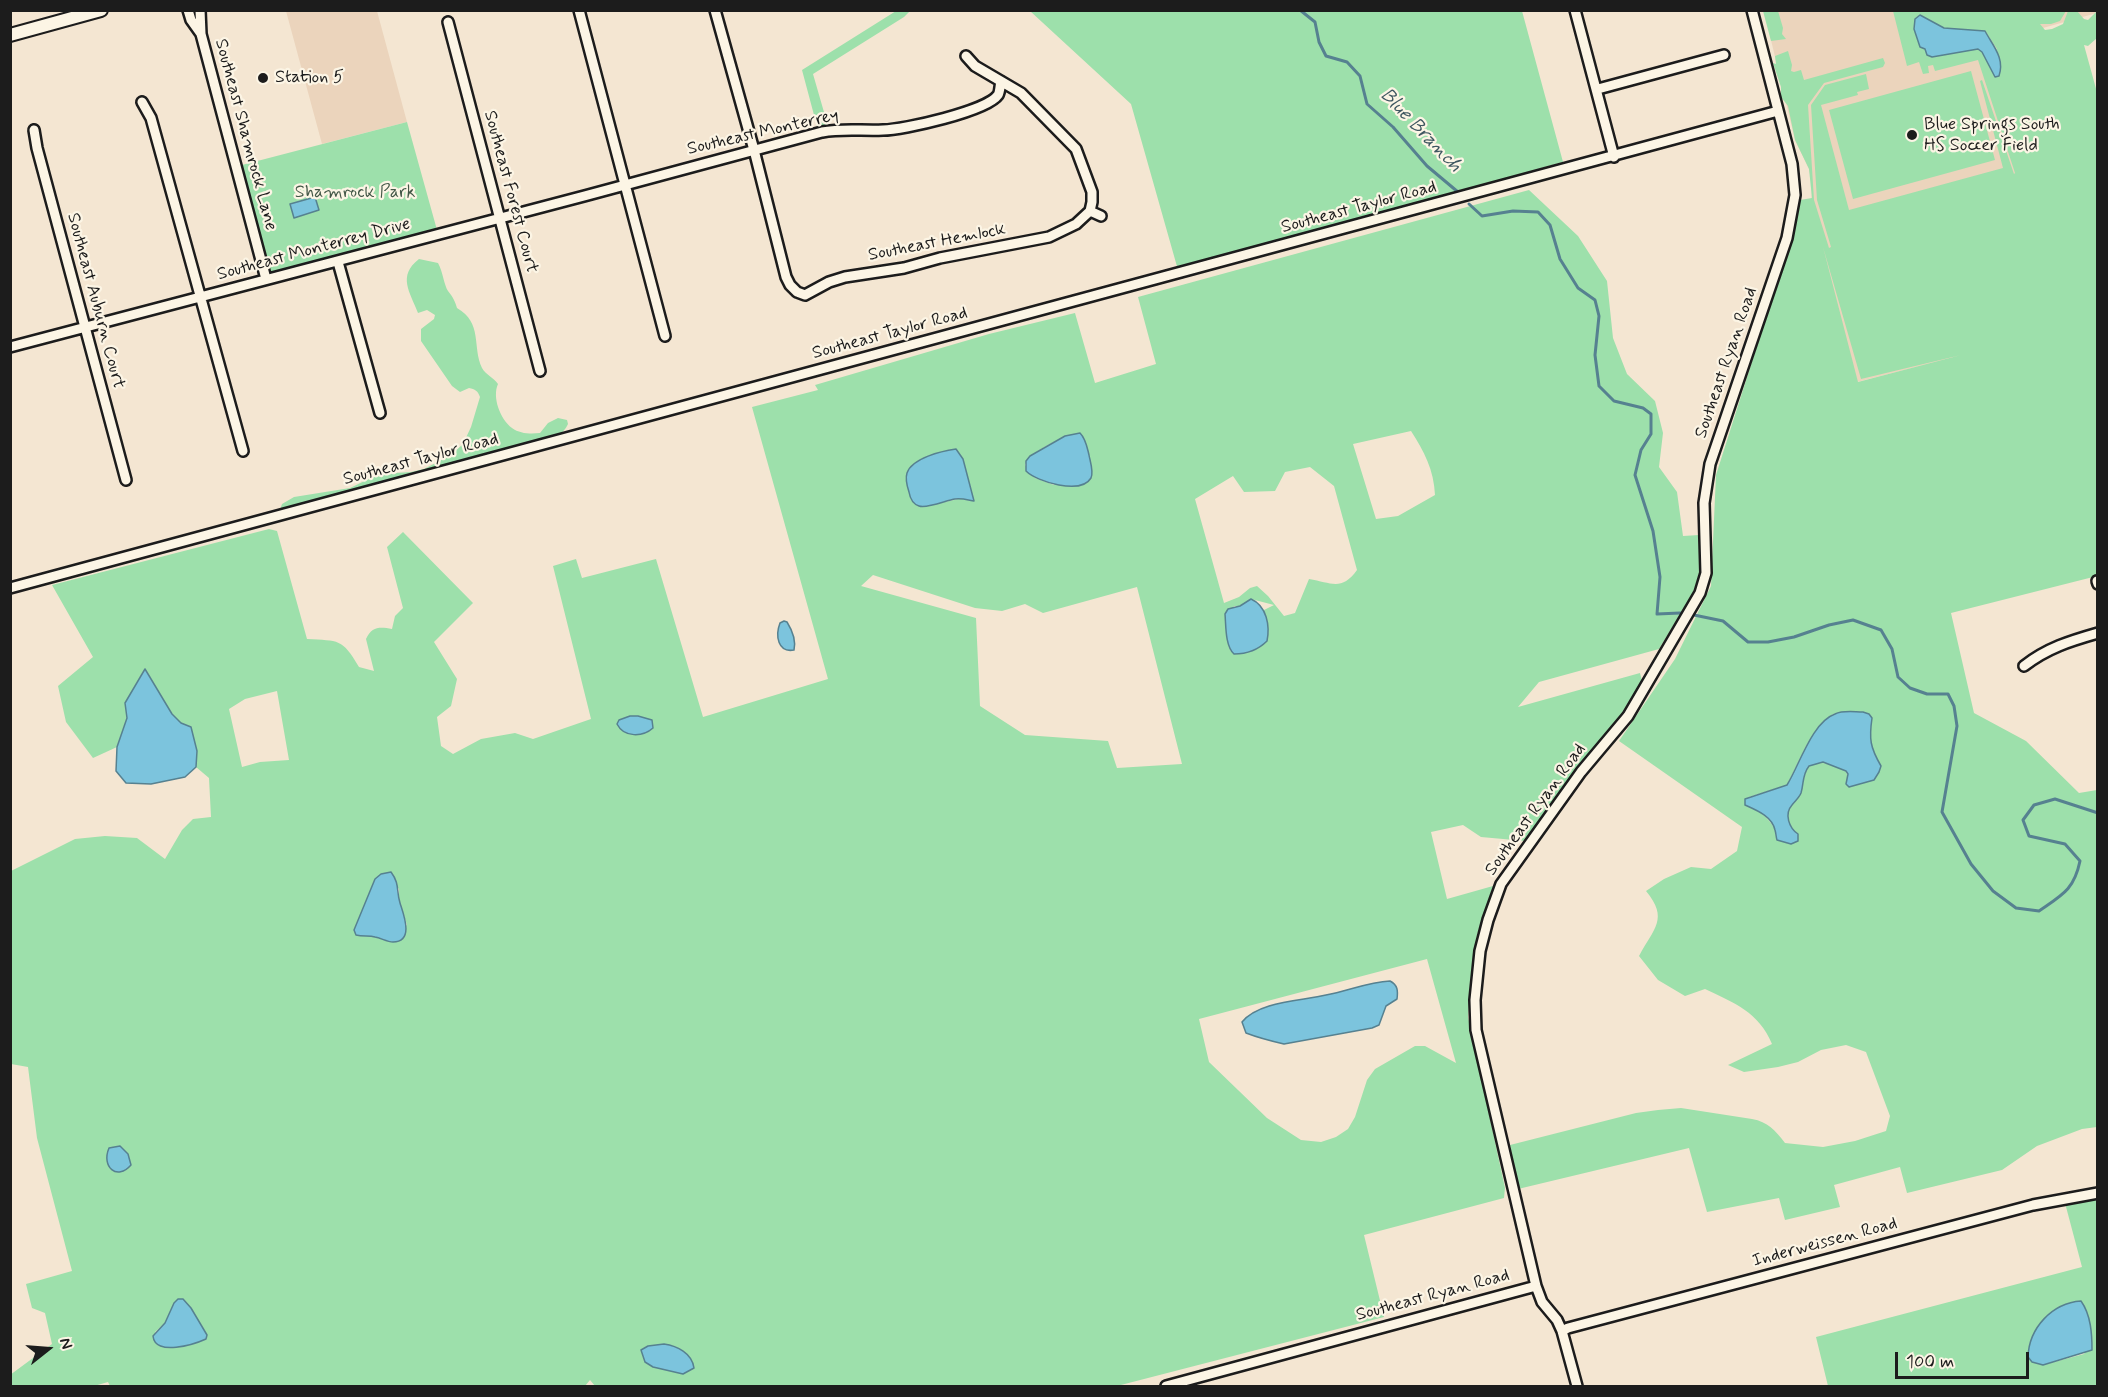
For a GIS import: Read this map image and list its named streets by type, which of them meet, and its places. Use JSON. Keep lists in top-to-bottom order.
{
  "streets": {
    "street": [
      "Southeast Monterrey",
      "Southeast Shamrock Lane",
      "Southeast Forest Court",
      "Southeast Taylor Road",
      "Southeast Hemlock",
      "Southeast Monterrey Drive",
      "Southeast Auburn Court",
      "Southeast Ryan Road",
      "Inderweissen Road"
    ]
  },
  "crossings": [
    ["Southeast Monterrey", "Southeast Monterrey Drive"],
    ["Southeast Shamrock Lane", "Southeast Monterrey Drive"],
    ["Southeast Forest Court", "Southeast Monterrey Drive"],
    ["Southeast Taylor Road", "Southeast Ryan Road"],
    ["Southeast Monterrey Drive", "Southeast Auburn Court"]
  ],
  "water": ["Blue Branch"],
  "parks": ["Shamrock Park"],
  "places": ["Station 5", "Blue Springs South HS Soccer Field"],
  "scale_bar": "100 m",
  "north": "right"
}
